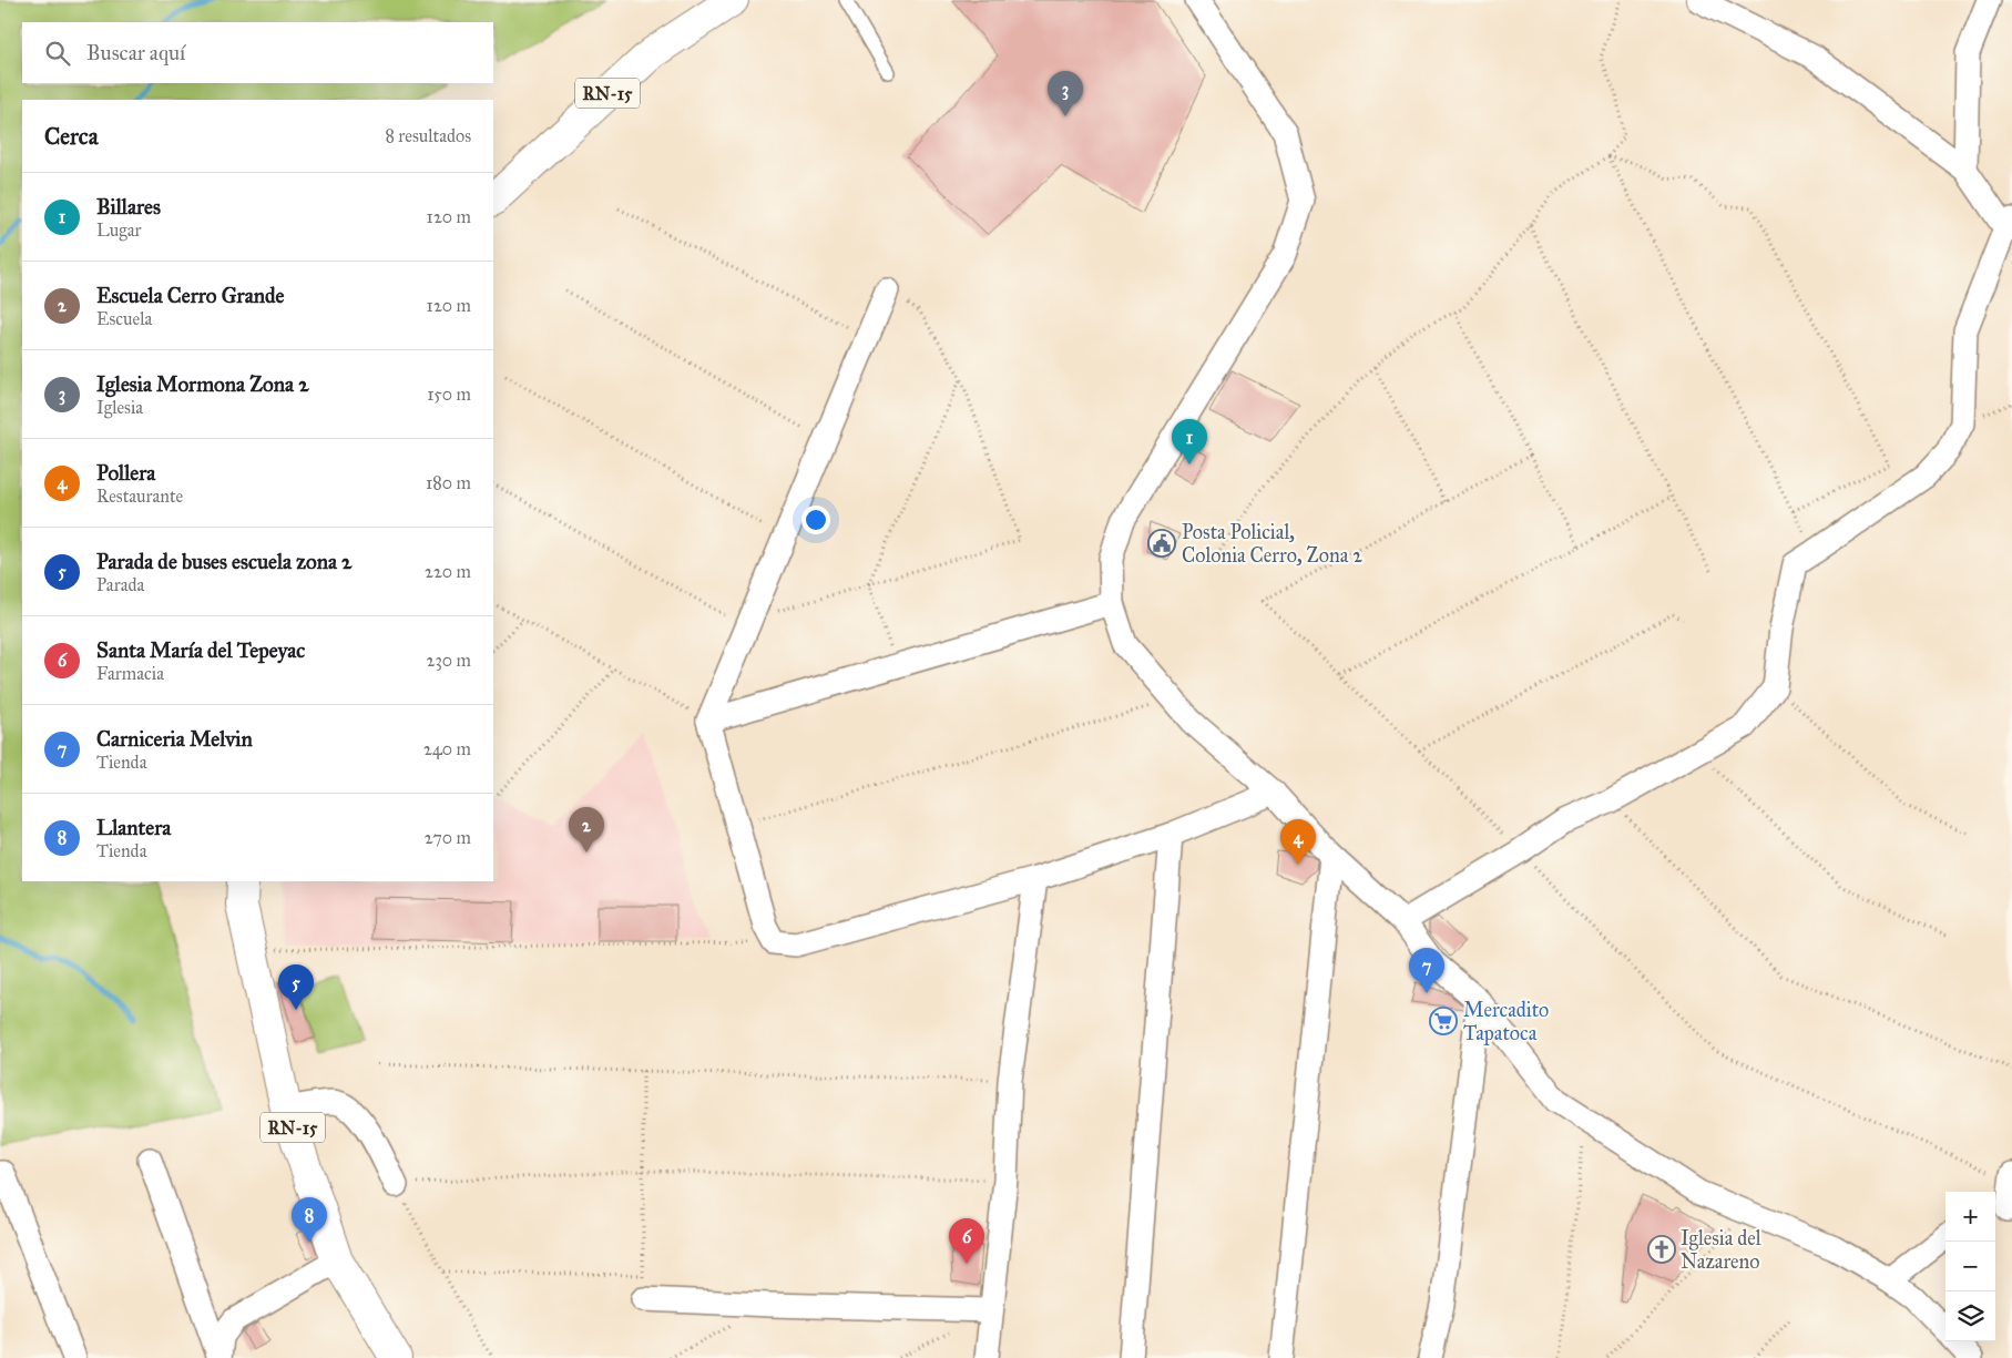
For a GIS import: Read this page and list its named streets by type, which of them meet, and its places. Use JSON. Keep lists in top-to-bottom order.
{
  "streets": {
    "main road": ["RN-15"]
  },
  "places": {
    "public building": ["Posta Policial, Colonia Cerro, Zona 2"],
    "supermarket": ["Mercadito Tapatoca"],
    "church": ["Iglesia del Nazareno"]
  },
  "page": {
    "search": "Buscar aquí",
    "pins": [
      "3",
      "1",
      "2",
      "4",
      "7",
      "5",
      "8",
      "6"
    ],
    "heading": ["Cerca", "8 resultados"],
    "list": [
      {
        "mark": "1",
        "name": "Billares",
        "note": "Lugar",
        "value": "120 m"
      },
      {
        "mark": "2",
        "name": "Escuela Cerro Grande",
        "note": "Escuela",
        "value": "120 m"
      },
      {
        "mark": "3",
        "name": "Iglesia Mormona Zona 2",
        "note": "Iglesia",
        "value": "150 m"
      },
      {
        "mark": "4",
        "name": "Pollera",
        "note": "Restaurante",
        "value": "180 m"
      },
      {
        "mark": "5",
        "name": "Parada de buses escuela zona 2",
        "note": "Parada",
        "value": "220 m"
      },
      {
        "mark": "6",
        "name": "Santa María del Tepeyac",
        "note": "Farmacia",
        "value": "230 m"
      },
      {
        "mark": "7",
        "name": "Carniceria Melvin",
        "note": "Tienda",
        "value": "240 m"
      },
      {
        "mark": "8",
        "name": "Llantera",
        "note": "Tienda",
        "value": "270 m"
      }
    ],
    "map_buttons": ["+", "−"]
  }
}
